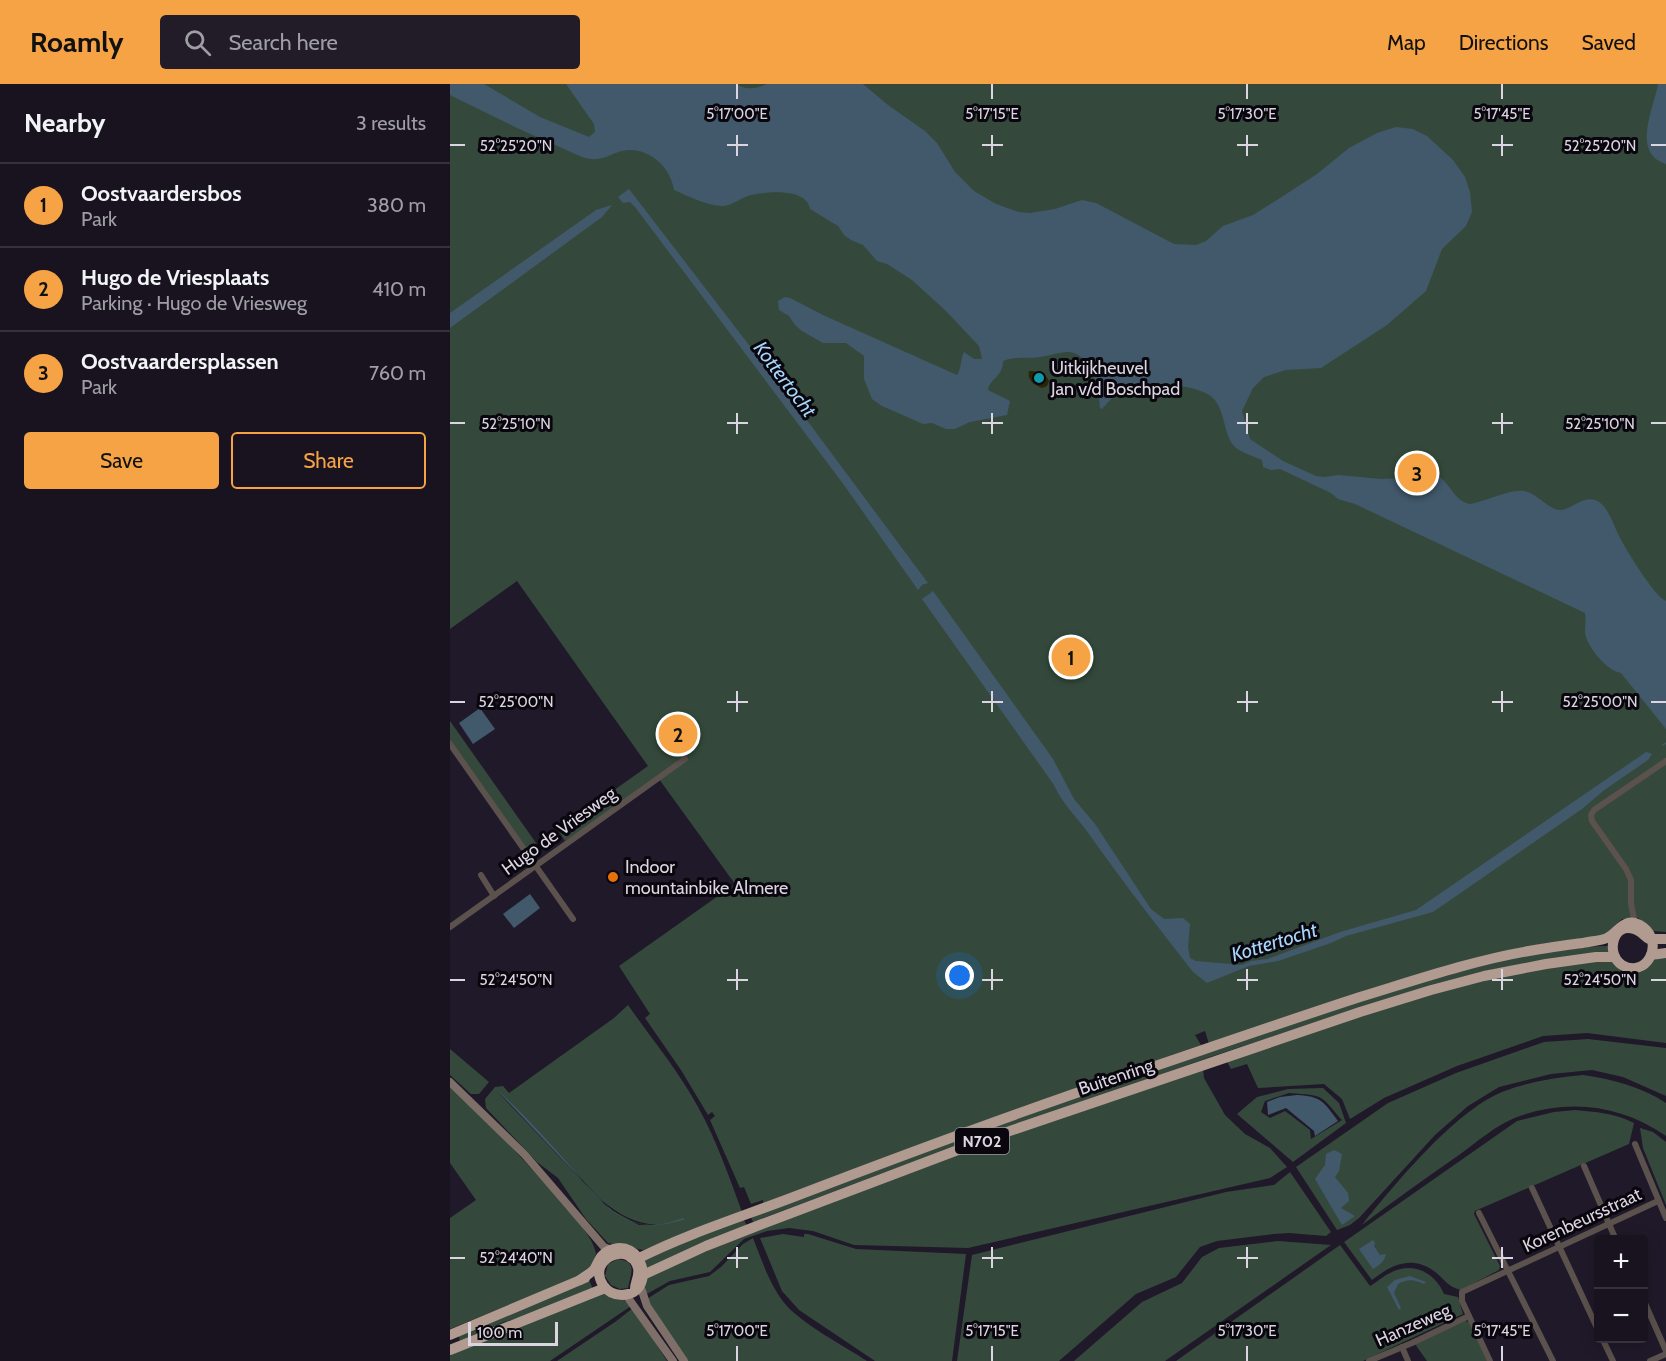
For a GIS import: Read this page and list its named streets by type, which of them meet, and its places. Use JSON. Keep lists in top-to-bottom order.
{
  "streets": {
    "highway": ["Buitenring", "N702"],
    "street": ["Hugo de Vriesweg", "Korenbeursstraat", "Hanzeweg"]
  },
  "crossings": [
    ["Buitenring", "N702"],
    ["Korenbeursstraat", "Hanzeweg"]
  ],
  "water": ["Kottertocht"],
  "places": ["Uitkijkheuvel Jan v/d Boschpad", "Indoor mountainbike Almere"],
  "scale_bar": "100 m",
  "page": {
    "header": "Roamly",
    "search": "Search here",
    "nav": ["Map", "Directions", "Saved"],
    "heading": ["Nearby", "3 results"],
    "list": [
      {
        "mark": "1",
        "name": "Oostvaardersbos",
        "note": "Park",
        "value": "380 m"
      },
      {
        "mark": "2",
        "name": "Hugo de Vriesplaats",
        "note": "Parking · Hugo de Vriesweg",
        "value": "410 m"
      },
      {
        "mark": "3",
        "name": "Oostvaardersplassen",
        "note": "Park",
        "value": "760 m"
      }
    ],
    "buttons": ["Save", "Share"],
    "pins": ["3", "1", "2"],
    "map_buttons": ["+", "−"],
    "scale": "100 m"
  },
  "coordinates": [
    "5°17'00\"E",
    "5°17'15\"E",
    "5°17'30\"E",
    "5°17'45\"E",
    "52°25'20\"N",
    "52°25'10\"N",
    "52°25'00\"N",
    "52°24'50\"N",
    "52°24'40\"N"
  ]
}
